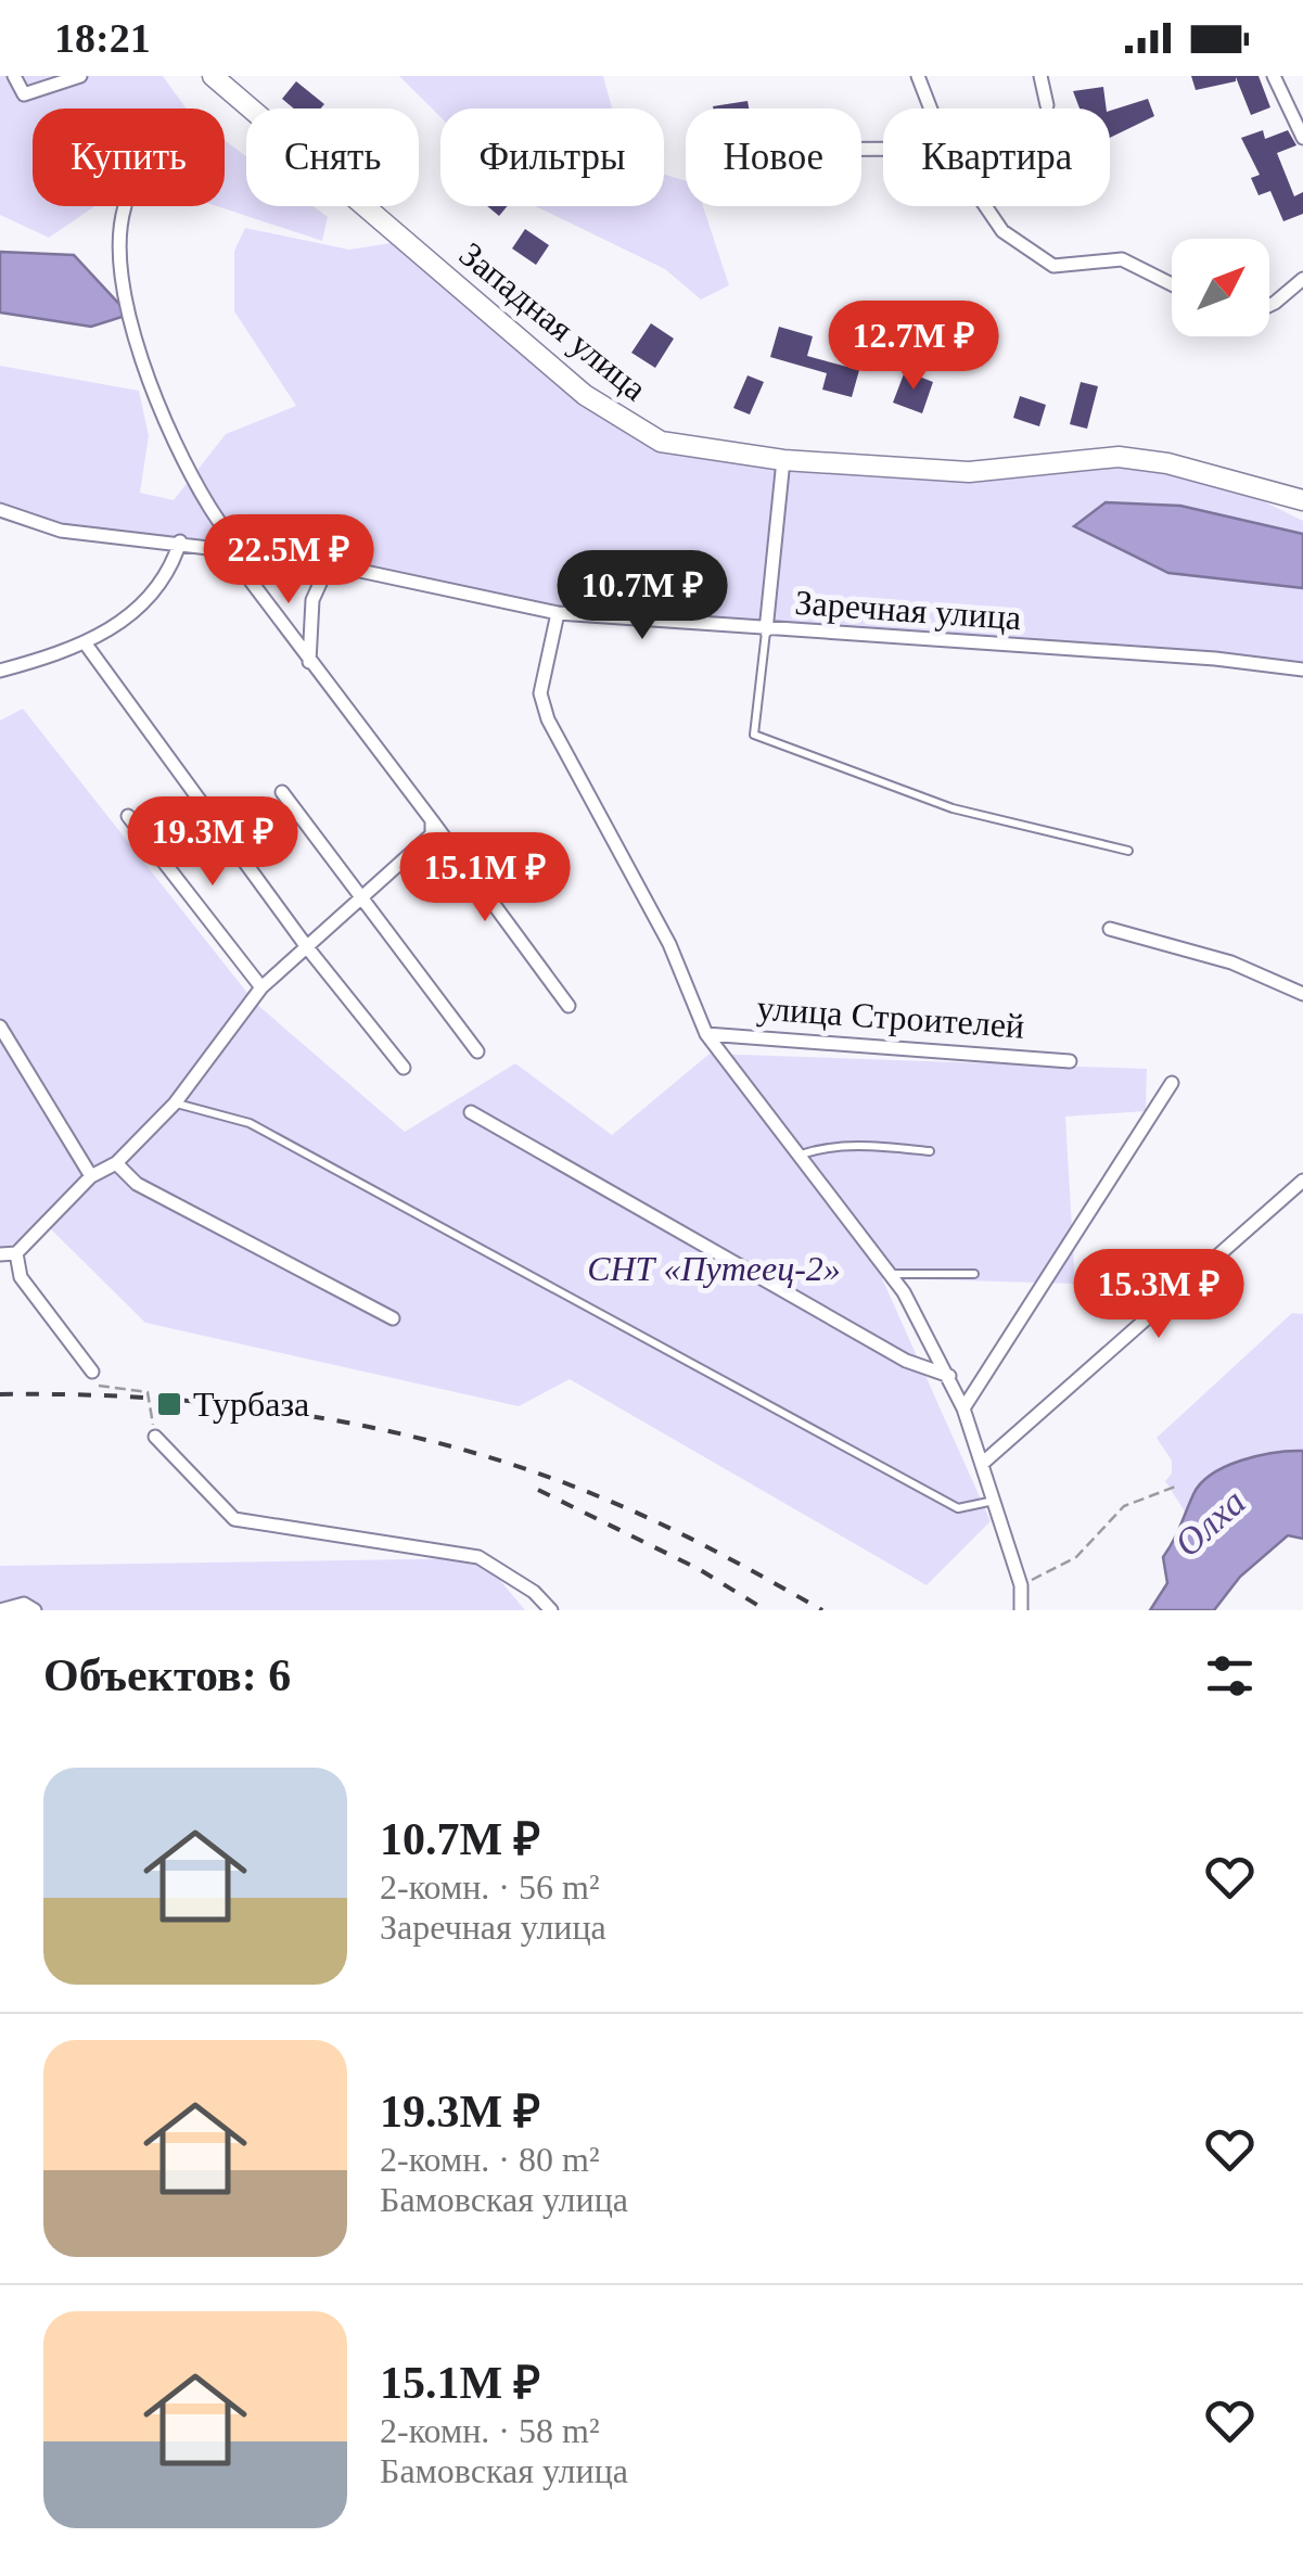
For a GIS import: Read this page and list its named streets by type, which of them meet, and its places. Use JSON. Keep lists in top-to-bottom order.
{
  "streets": {
    "main road": ["Западная улица"],
    "street": ["Заречная улица", "улица Строителей"]
  },
  "water": ["Олха"],
  "parks": ["СНТ «Путеец-2»"],
  "places": {
    "transit": ["Турбаза"]
  },
  "north": "top right",
  "page": {
    "status": "18:21",
    "chip": [
      "Купить",
      "Снять",
      "Фильтры",
      "Новое",
      "Квартира"
    ],
    "price": [
      "12.7M ₽",
      "22.5M ₽",
      "10.7M ₽",
      "19.3M ₽",
      "15.1M ₽",
      "15.3M ₽"
    ],
    "heading": "Объектов: 6",
    "list": [
      {
        "name": "10.7M ₽",
        "note": "2-комн. · 56 m² · Заречная улица"
      },
      {
        "name": "19.3M ₽",
        "note": "2-комн. · 80 m² · Бамовская улица"
      },
      {
        "name": "15.1M ₽",
        "note": "2-комн. · 58 m² · Бамовская улица"
      }
    ]
  }
}
